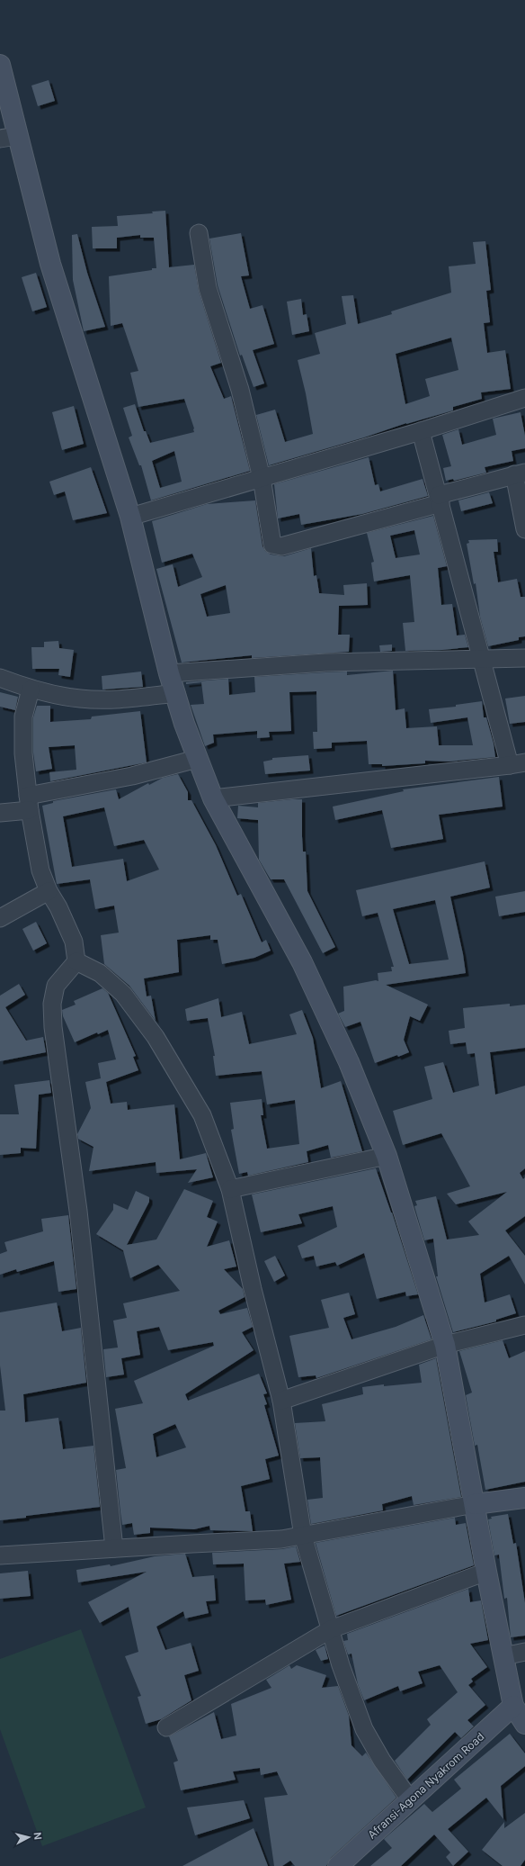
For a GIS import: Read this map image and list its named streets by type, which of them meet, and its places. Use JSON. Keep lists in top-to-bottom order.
{
  "streets": {
    "street": ["Afransi-Agona Nyakrom Road"]
  },
  "north": "right"
}
